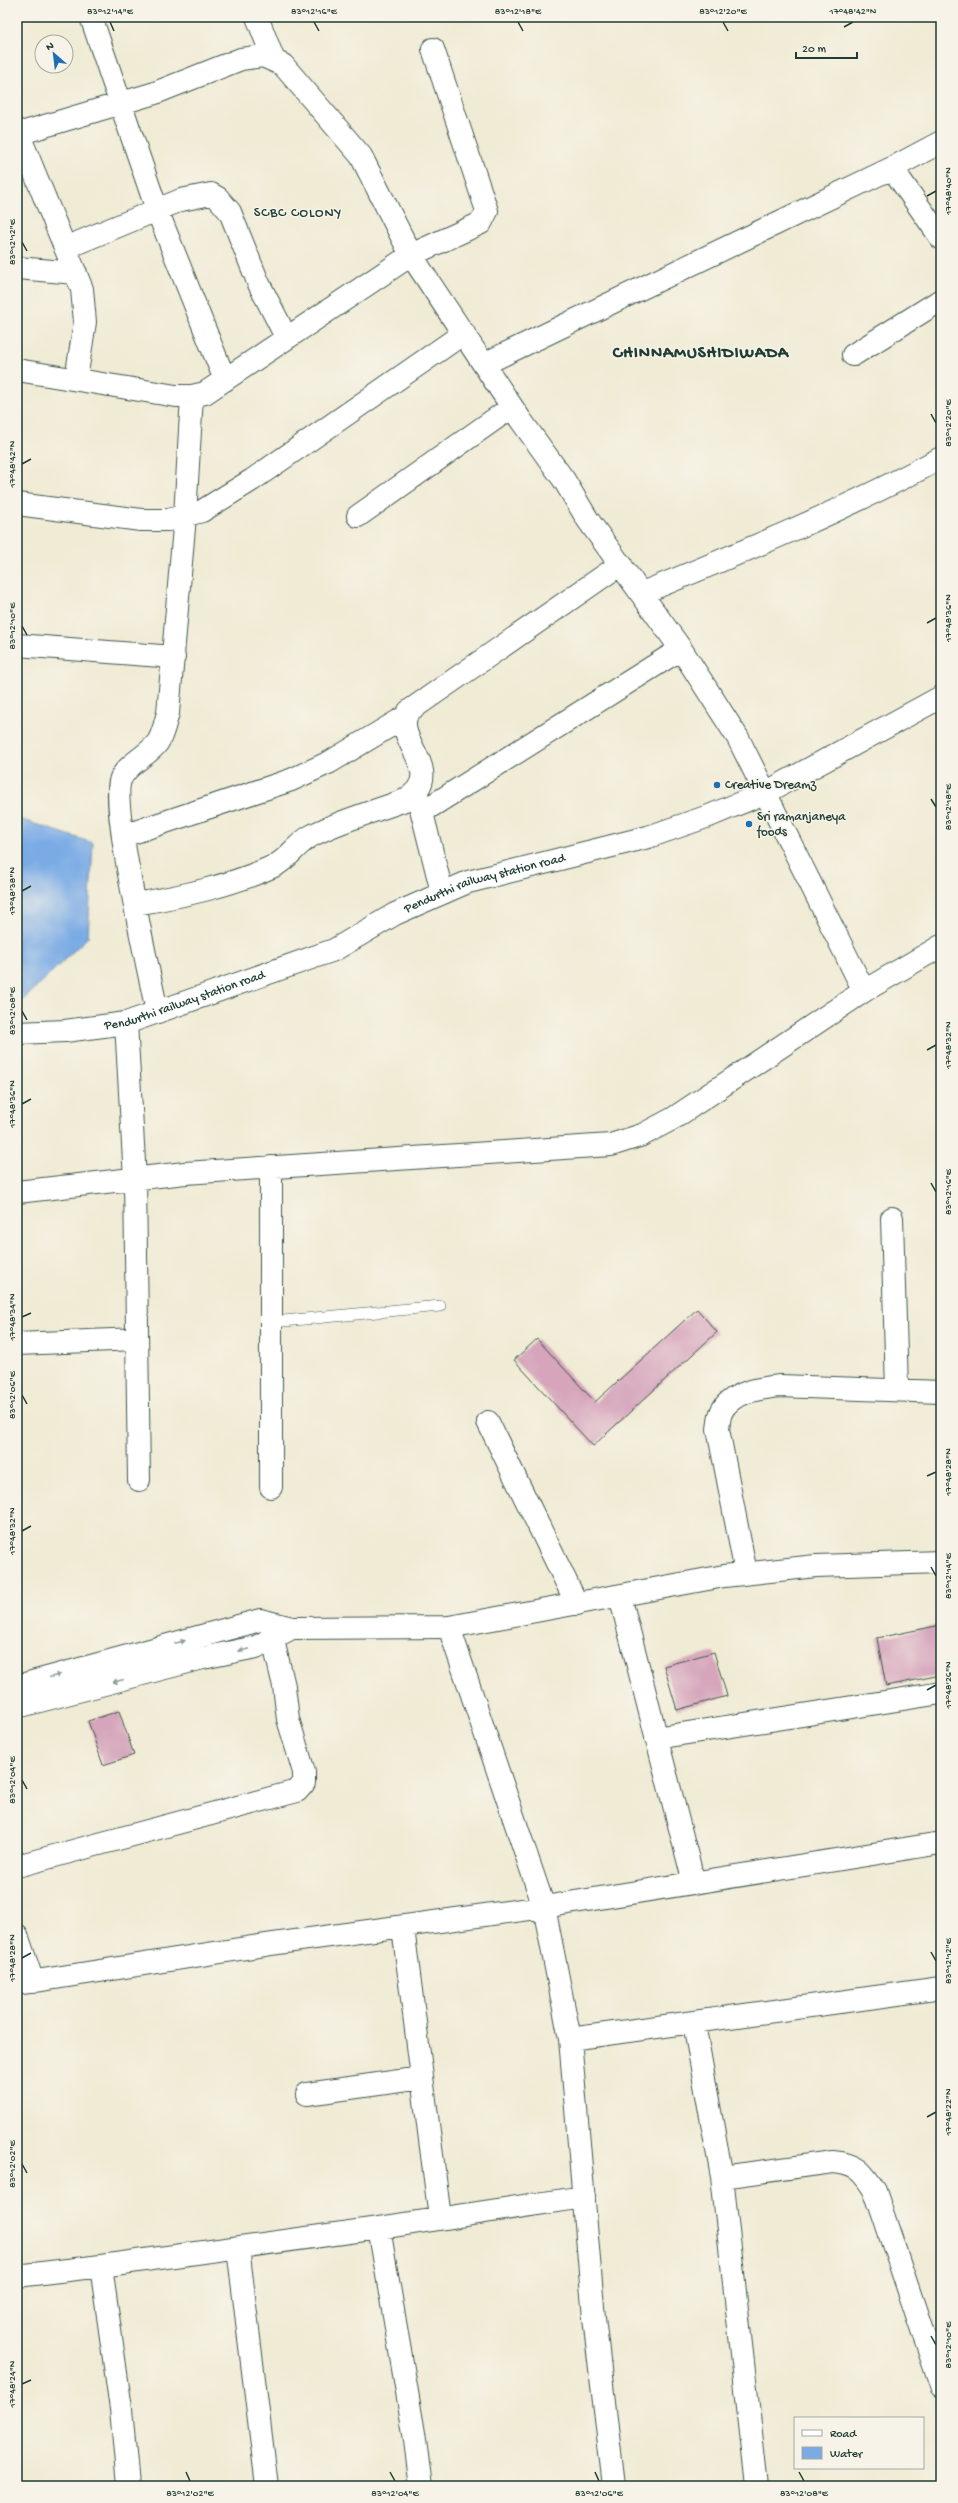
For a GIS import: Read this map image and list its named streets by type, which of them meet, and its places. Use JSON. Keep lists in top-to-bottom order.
{
  "streets": {
    "street": ["Pendurthi railway station road"]
  },
  "districts": ["SCBC COLONY", "CHINNAMUSHIDIWADA"],
  "places": ["Creative Dreamz", "Sri ramanjaneya foods"],
  "legend": ["Road", "Water"],
  "scale_bar": "20 m",
  "north": "top left",
  "coordinates": [
    "83°12'14\"E",
    "83°12'16\"E",
    "83°12'18\"E",
    "83°12'20\"E",
    "17°48'42\"N",
    "17°48'40\"N",
    "83°12'12\"E",
    "17°48'36\"N",
    "83°12'10\"E",
    "17°48'38\"N",
    "83°12'08\"E",
    "17°48'32\"N",
    "17°48'34\"N",
    "83°12'06\"E",
    "17°48'28\"N",
    "17°48'26\"N",
    "83°12'04\"E",
    "17°48'22\"N",
    "83°12'02\"E",
    "17°48'24\"N"
  ]
}
